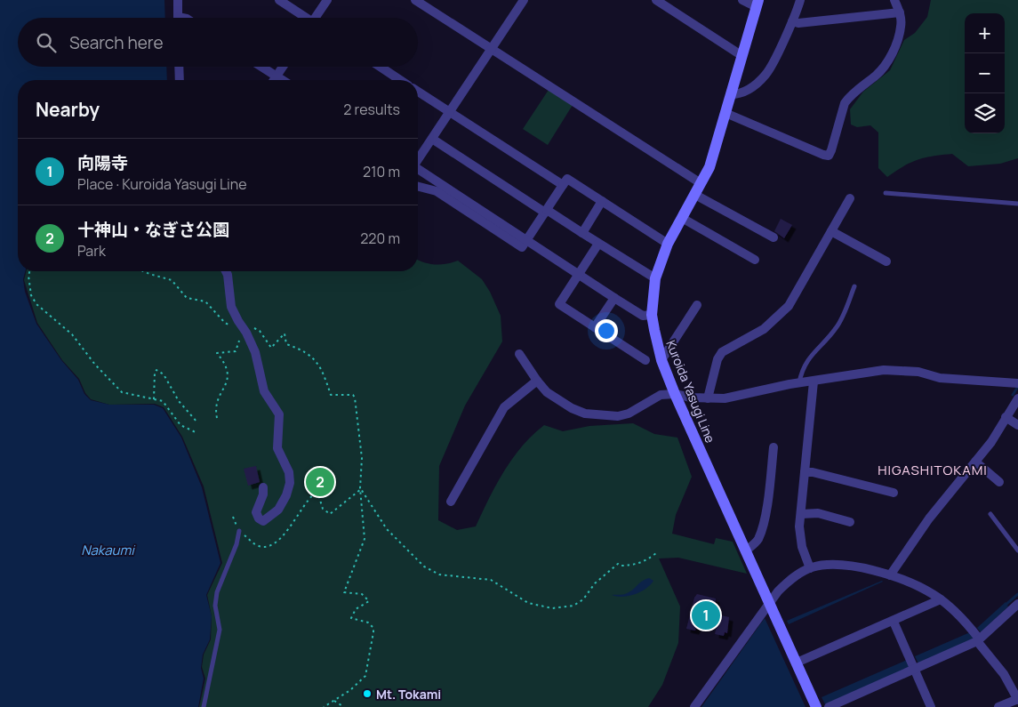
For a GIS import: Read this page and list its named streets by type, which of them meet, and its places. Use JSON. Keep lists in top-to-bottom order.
{
  "streets": {
    "main road": ["Kuroida Yasugi Line"]
  },
  "districts": ["HIGASHITOKAMI"],
  "water": ["Nakaumi"],
  "places": ["Mt. Tokami"],
  "page": {
    "map_buttons": ["+", "−"],
    "search": "Search here",
    "heading": ["Nearby", "2 results"],
    "list": [
      {
        "mark": "1",
        "name": "向陽寺",
        "note": "Place · Kuroida Yasugi Line",
        "value": "210 m"
      },
      {
        "mark": "2",
        "name": "十神山・なぎさ公園",
        "note": "Park",
        "value": "220 m"
      }
    ],
    "pins": ["2", "1"]
  }
}
